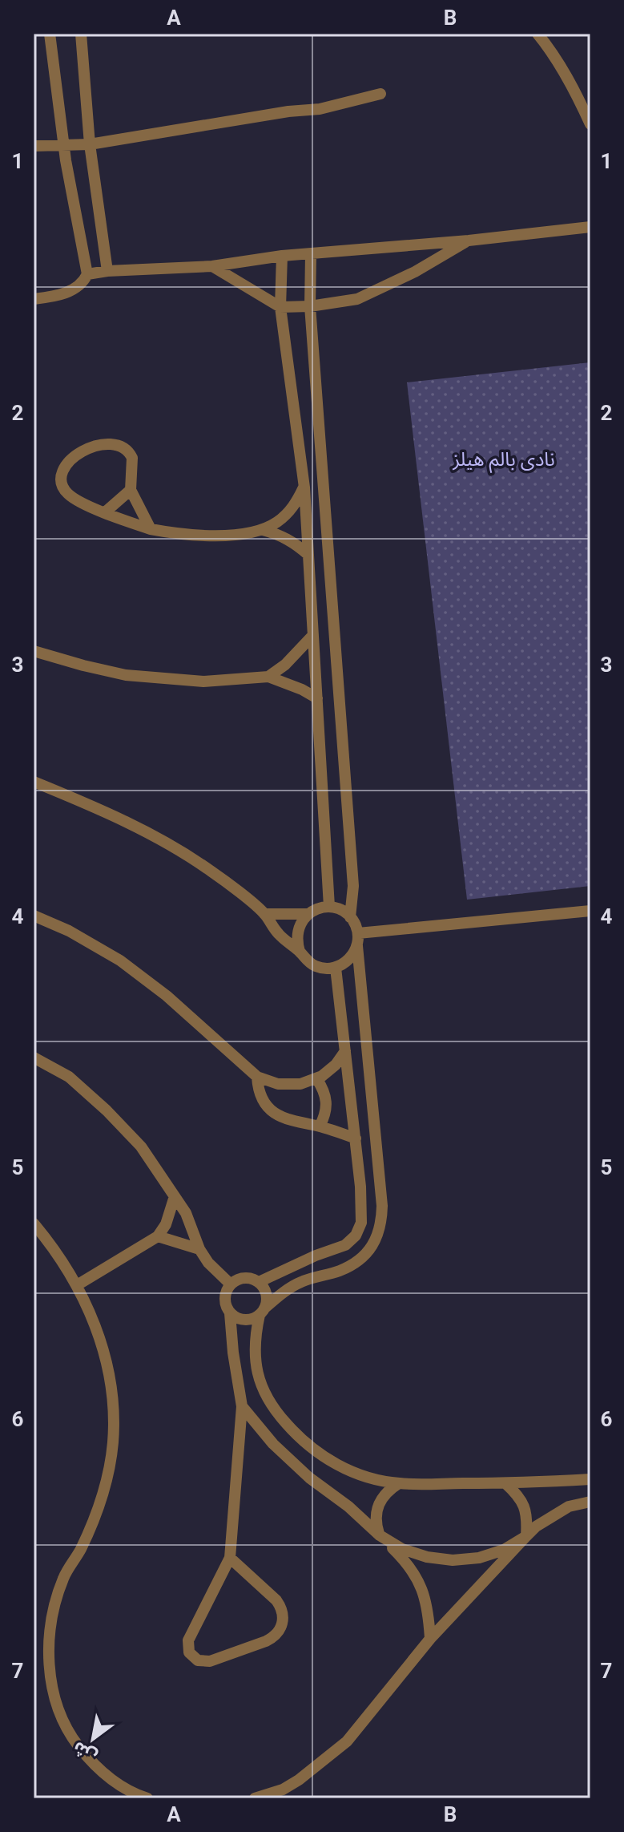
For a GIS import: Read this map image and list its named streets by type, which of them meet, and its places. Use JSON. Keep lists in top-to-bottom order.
{
  "parks": ["نادى بالم هيلز"],
  "north": "bottom left",
  "grid": {
    "columns": ["A", "B"],
    "rows": [
      "1",
      "2",
      "3",
      "4",
      "5",
      "6",
      "7"
    ]
  }
}
